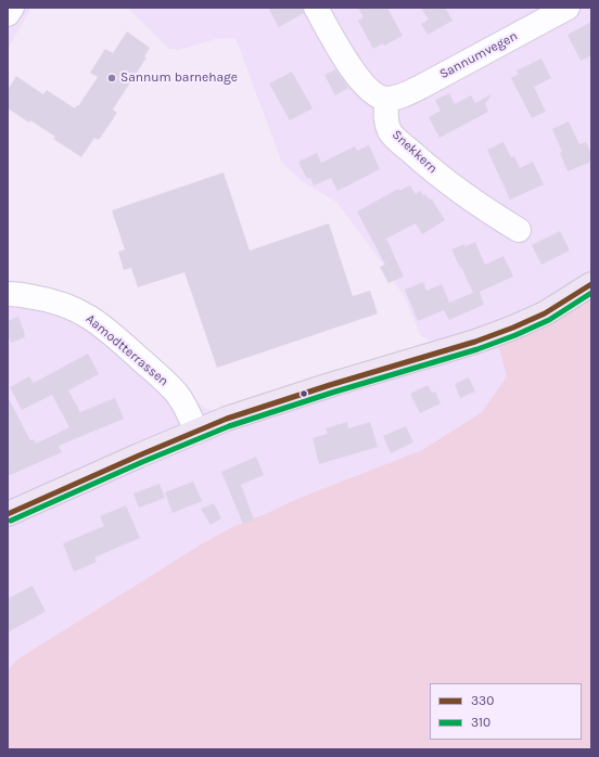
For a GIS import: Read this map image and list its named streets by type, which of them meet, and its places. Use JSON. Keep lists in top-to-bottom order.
{
  "streets": {
    "street": ["Sannumvegen", "Snekkern", "Aamodtterrassen"]
  },
  "crossings": [
    ["Sannumvegen", "Snekkern"]
  ],
  "places": ["Sannum barnehage"],
  "lines": ["transit line 330", "transit line 310"],
  "legend": ["330", "310"]
}
